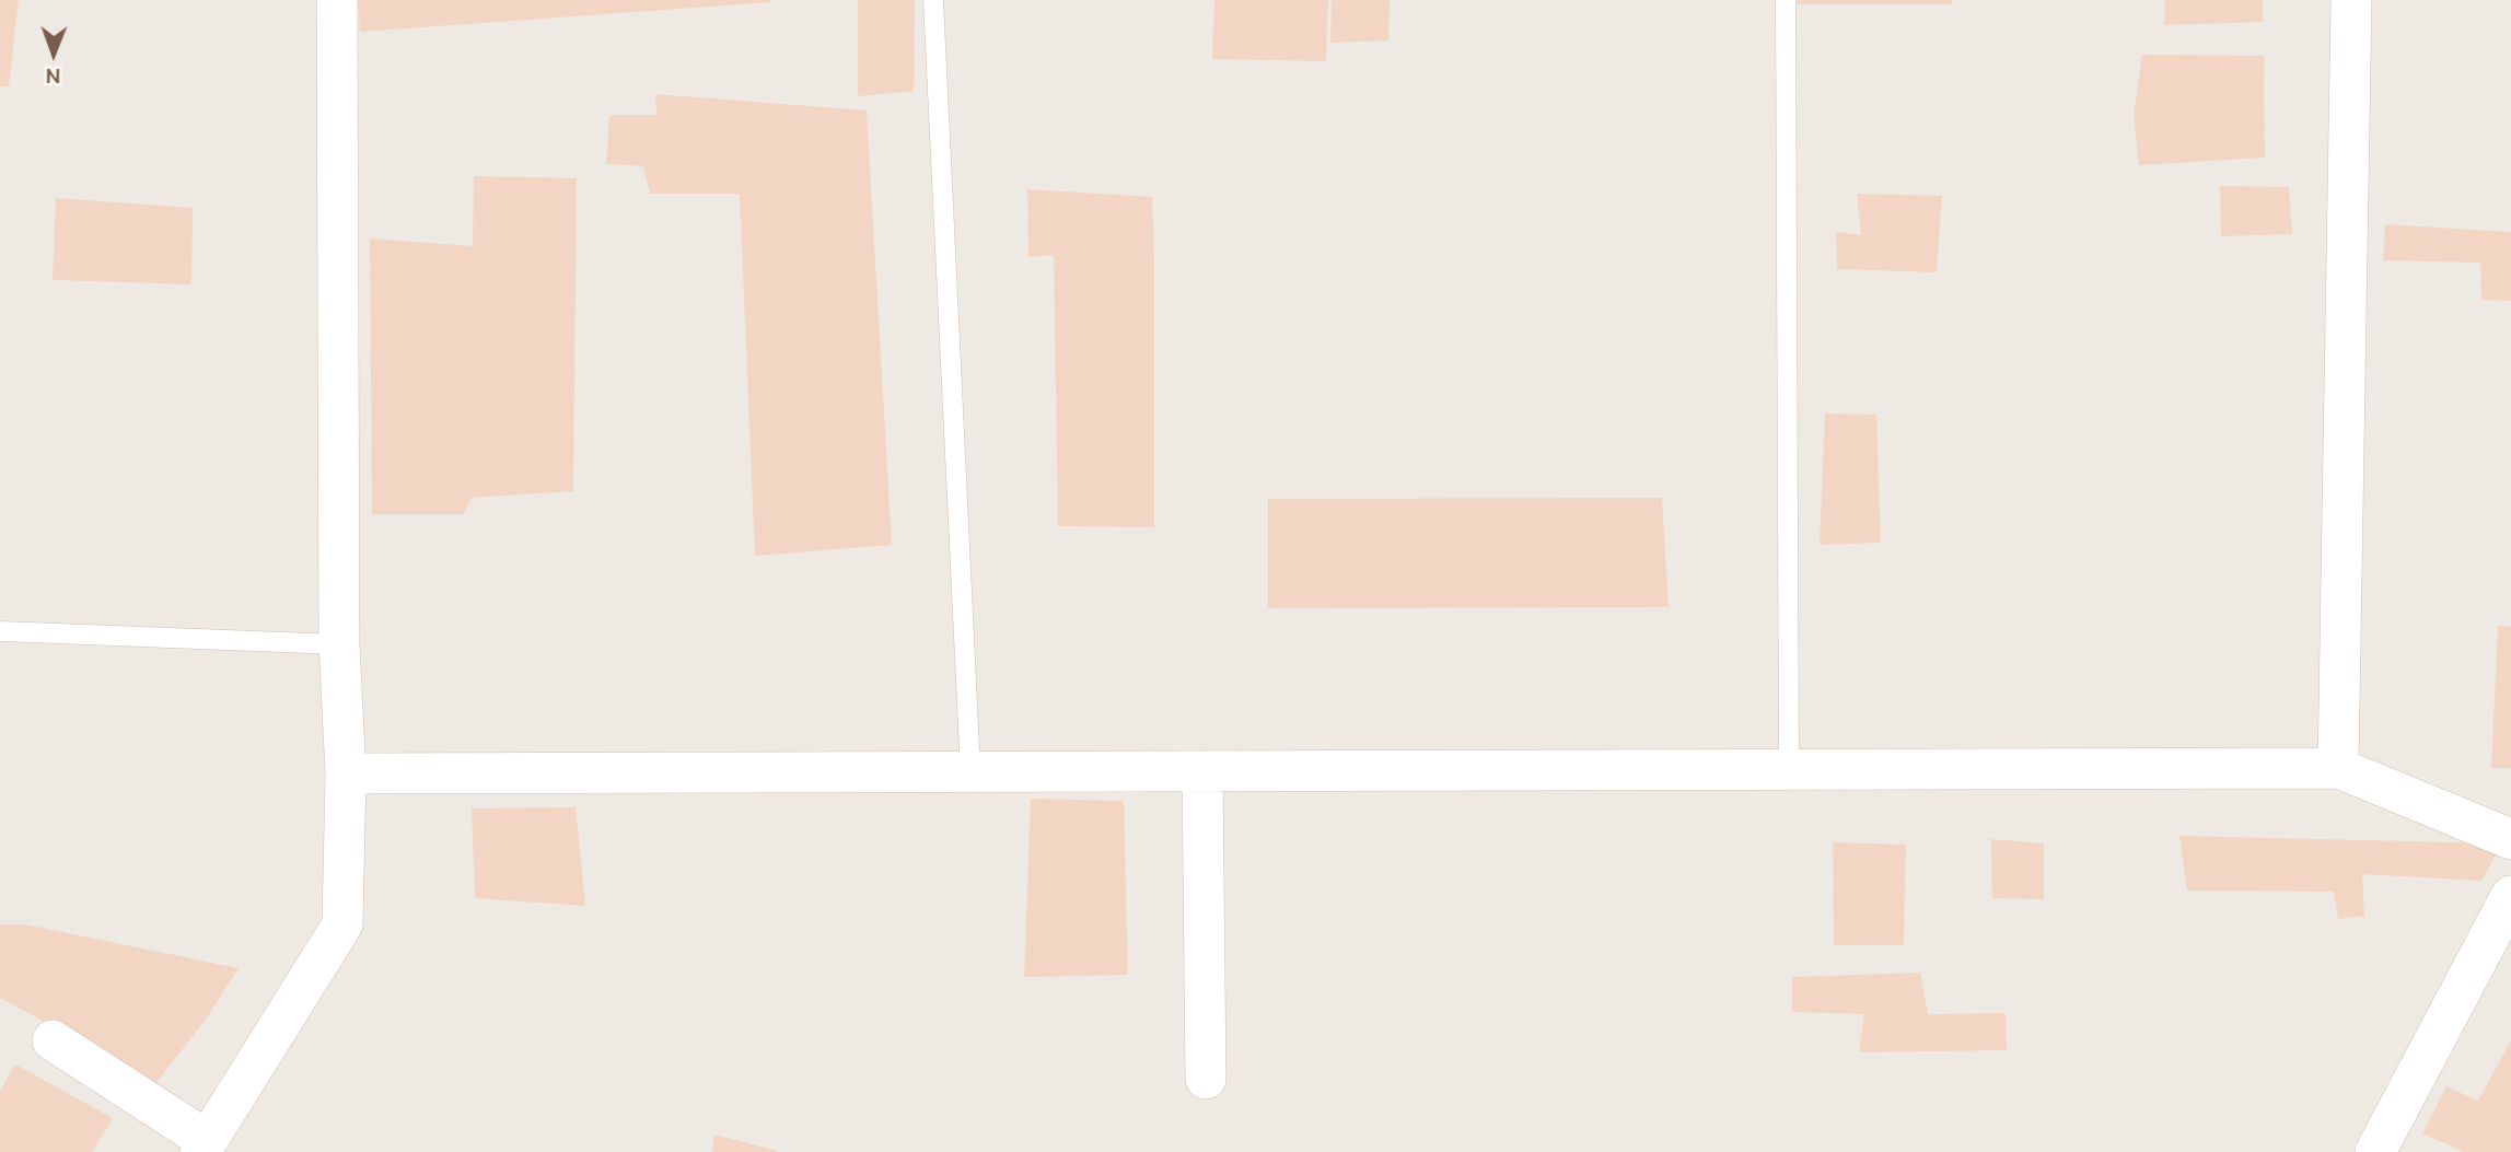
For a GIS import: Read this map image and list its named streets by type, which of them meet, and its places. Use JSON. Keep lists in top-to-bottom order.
{
  "north": "bottom"
}
